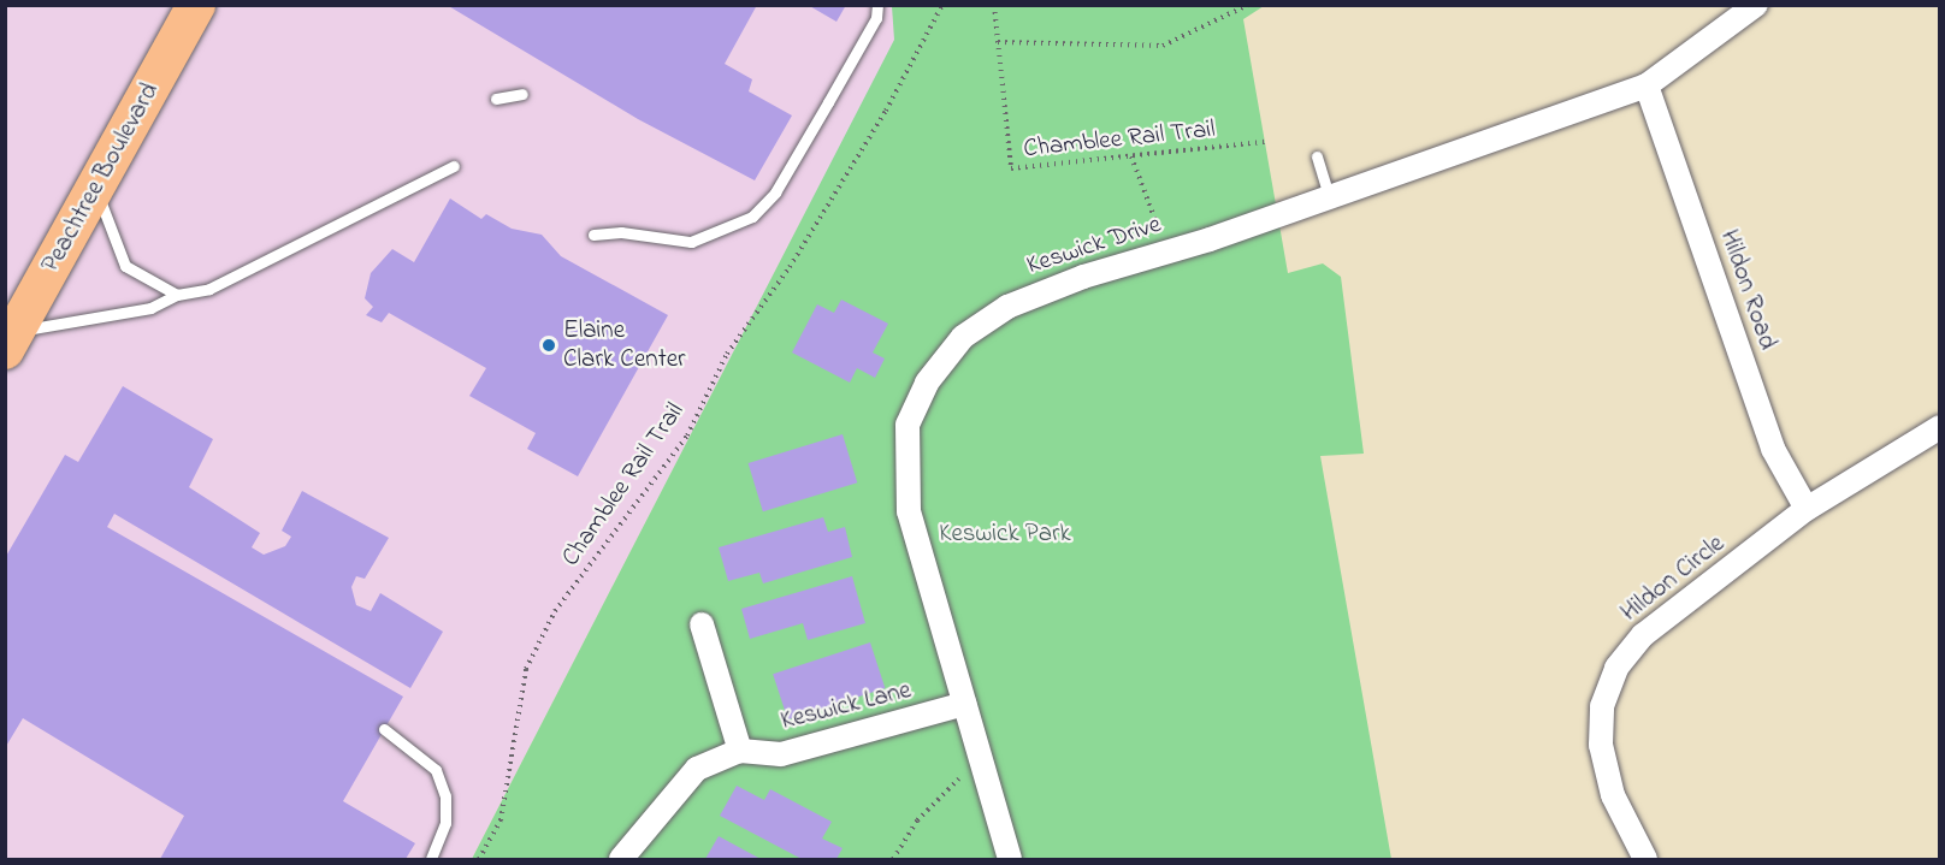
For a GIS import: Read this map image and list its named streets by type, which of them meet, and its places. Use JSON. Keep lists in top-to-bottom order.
{
  "streets": {
    "highway": ["Peachtree Boulevard"],
    "street": [
      "Keswick Drive",
      "Hildon Road",
      "Hildon Circle",
      "Keswick Lane"
    ],
    "path": ["Chamblee Rail Trail"]
  },
  "crossings": [
    ["Keswick Drive", "Hildon Road"],
    ["Keswick Drive", "Keswick Lane"],
    ["Hildon Road", "Hildon Circle"]
  ],
  "parks": ["Keswick Park"],
  "places": ["Elaine Clark Center"]
}
